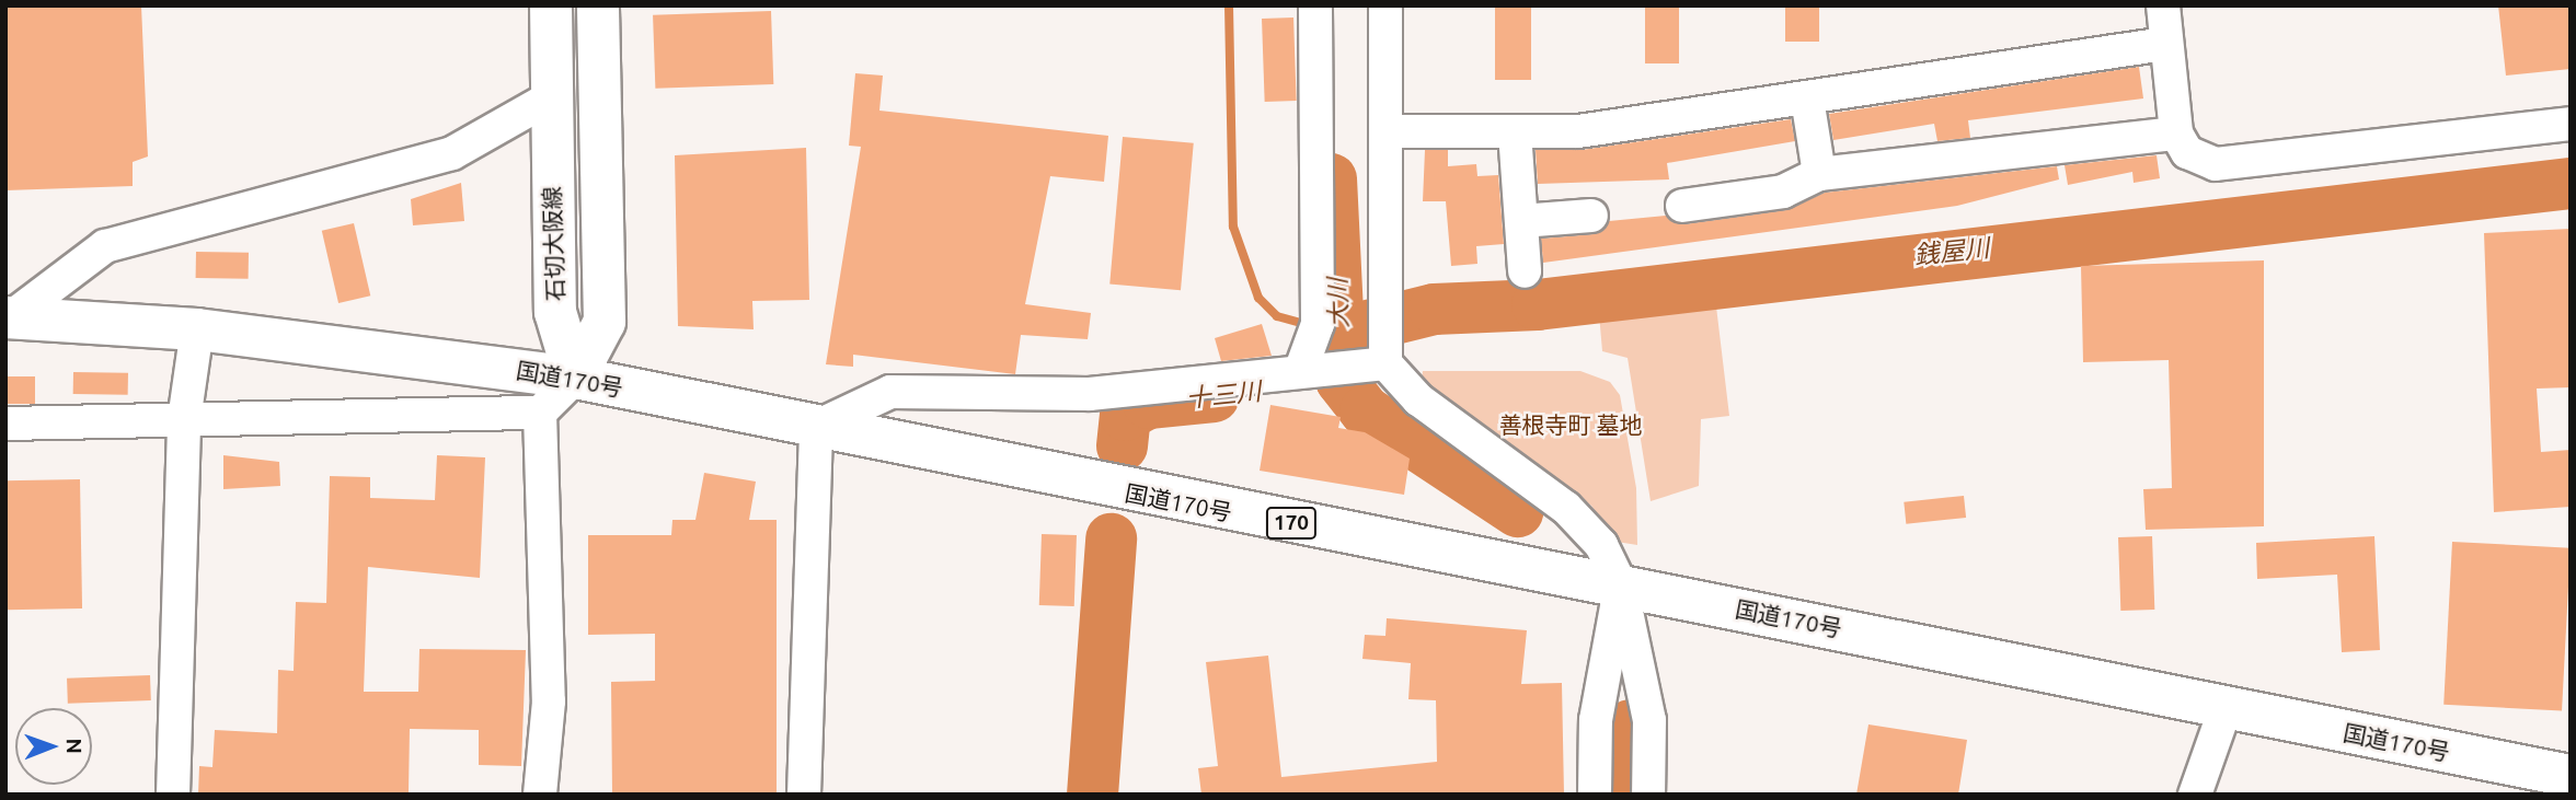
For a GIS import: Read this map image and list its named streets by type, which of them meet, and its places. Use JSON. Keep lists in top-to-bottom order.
{
  "streets": {
    "main road": ["石切大阪線", "国道170号", "170"]
  },
  "crossings": [
    ["石切大阪線", "国道170号"]
  ],
  "water": ["銭屋川", "大川", "十三川"],
  "parks": ["善根寺町 墓地"],
  "north": "right"
}
